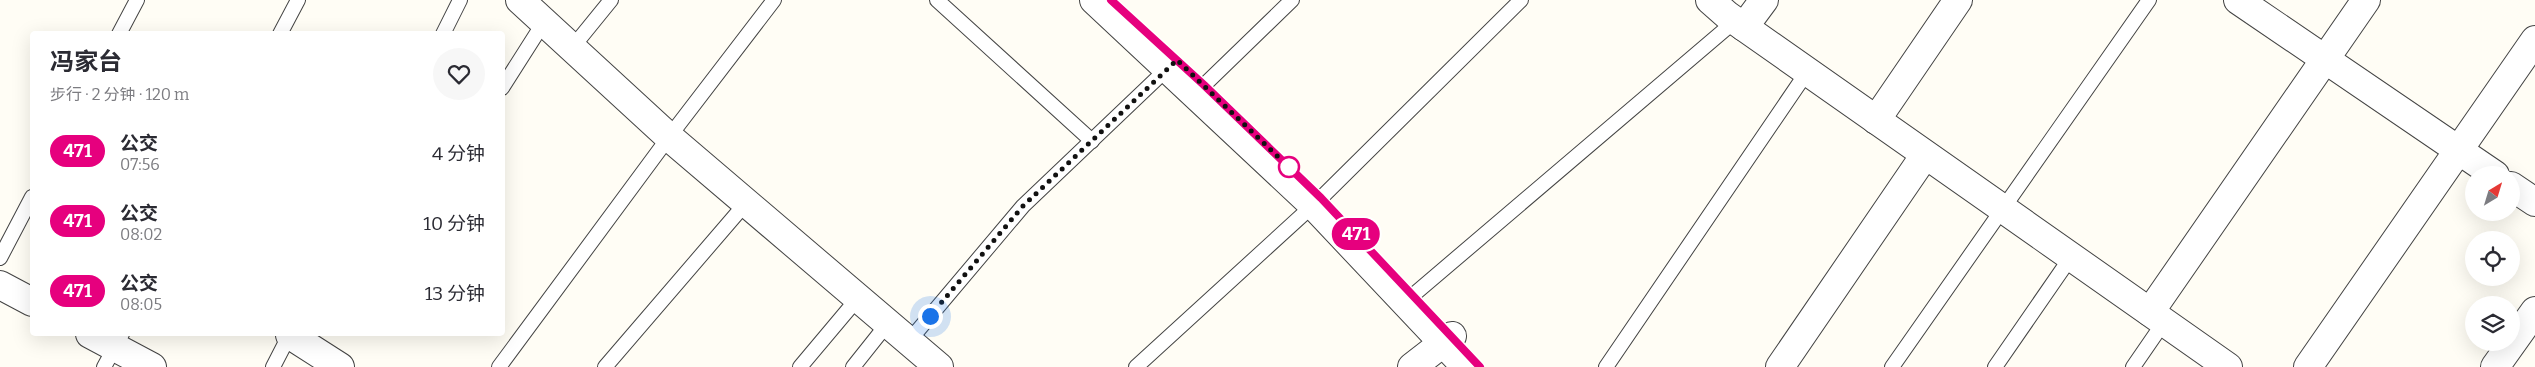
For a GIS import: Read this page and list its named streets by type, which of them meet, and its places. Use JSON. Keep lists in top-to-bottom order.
{
  "lines": ["bus line 471"],
  "north": "top right",
  "page": {
    "on_map": "471",
    "heading": ["冯家台", "步行 · 2 分钟 · 120 m"],
    "list": [
      {
        "mark": "471",
        "name": "公交",
        "note": "07:56",
        "value": "4 分钟"
      },
      {
        "mark": "471",
        "name": "公交",
        "note": "08:02",
        "value": "10 分钟"
      },
      {
        "mark": "471",
        "name": "公交",
        "note": "08:05",
        "value": "13 分钟"
      }
    ]
  }
}
